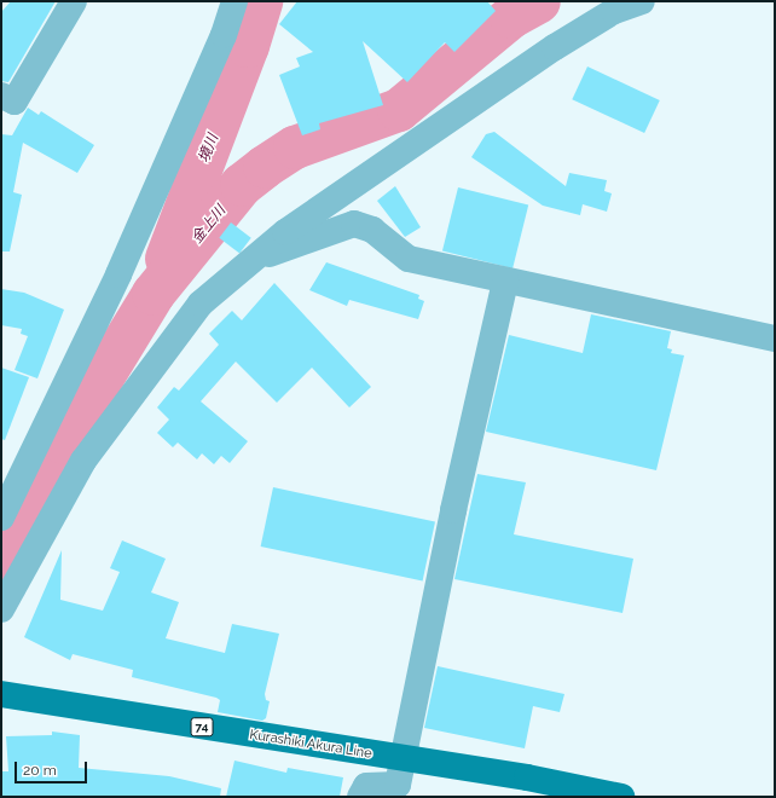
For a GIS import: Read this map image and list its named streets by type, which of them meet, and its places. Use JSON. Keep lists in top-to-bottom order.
{
  "streets": {
    "main road": ["74", "Kurashiki Akura Line"]
  },
  "water": ["境川", "金上川"],
  "scale_bar": "20 m"
}
